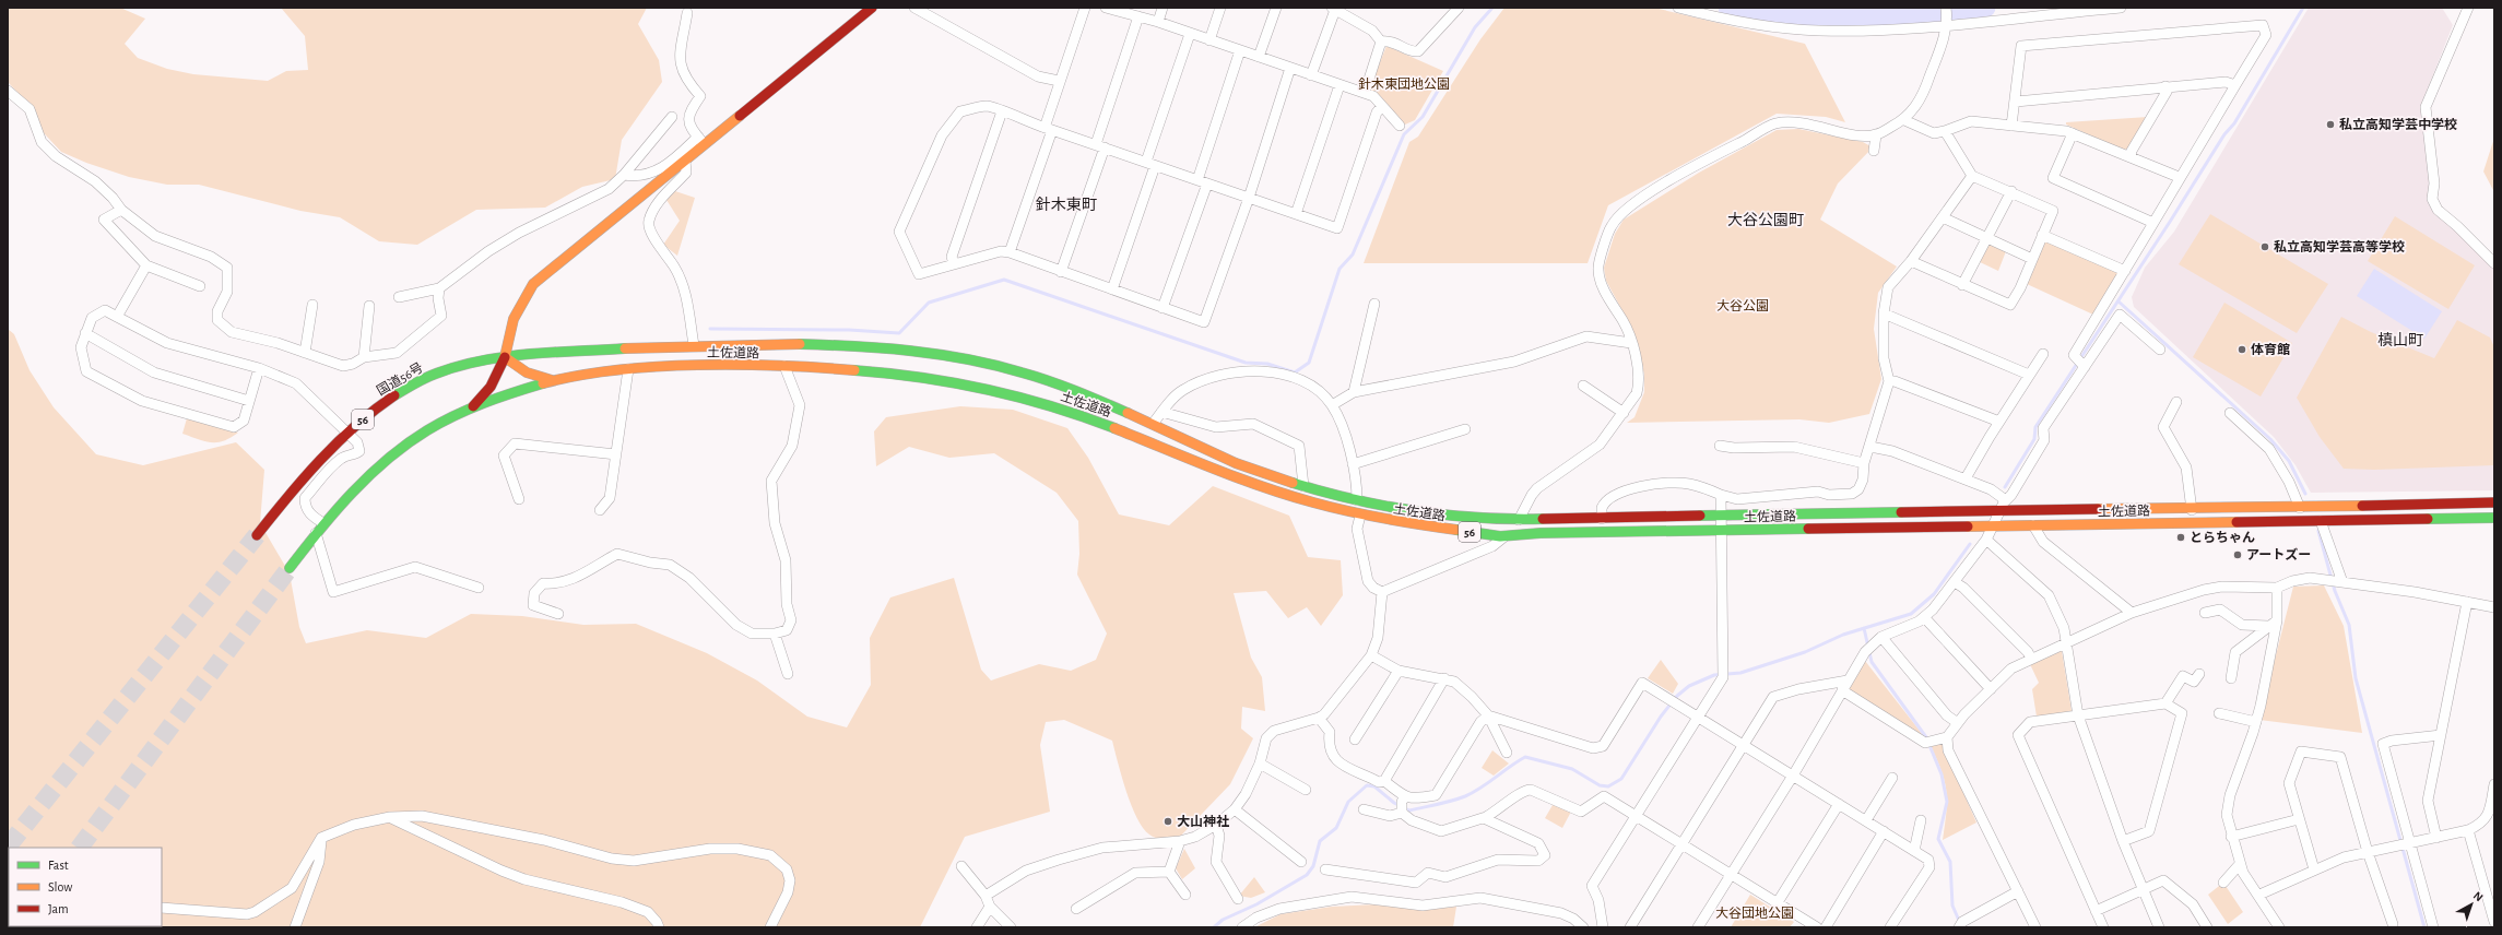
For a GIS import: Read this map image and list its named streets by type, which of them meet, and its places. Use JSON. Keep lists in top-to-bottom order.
{
  "streets": {
    "main road": ["土佐道路", "国道56号", "56"]
  },
  "crossings": [
    ["土佐道路", "国道56号"],
    ["土佐道路", "56"]
  ],
  "districts": ["針木東町", "大谷公園町", "槙山町"],
  "parks": ["針木東団地公園", "大谷公園", "大谷団地公園"],
  "places": [
    "私立高知学芸中学校",
    "私立高知学芸高等学校",
    "体育館",
    "とらちゃん",
    "アートズー",
    "大山神社"
  ],
  "legend": ["Fast", "Slow", "Jam"],
  "north": "top right"
}
